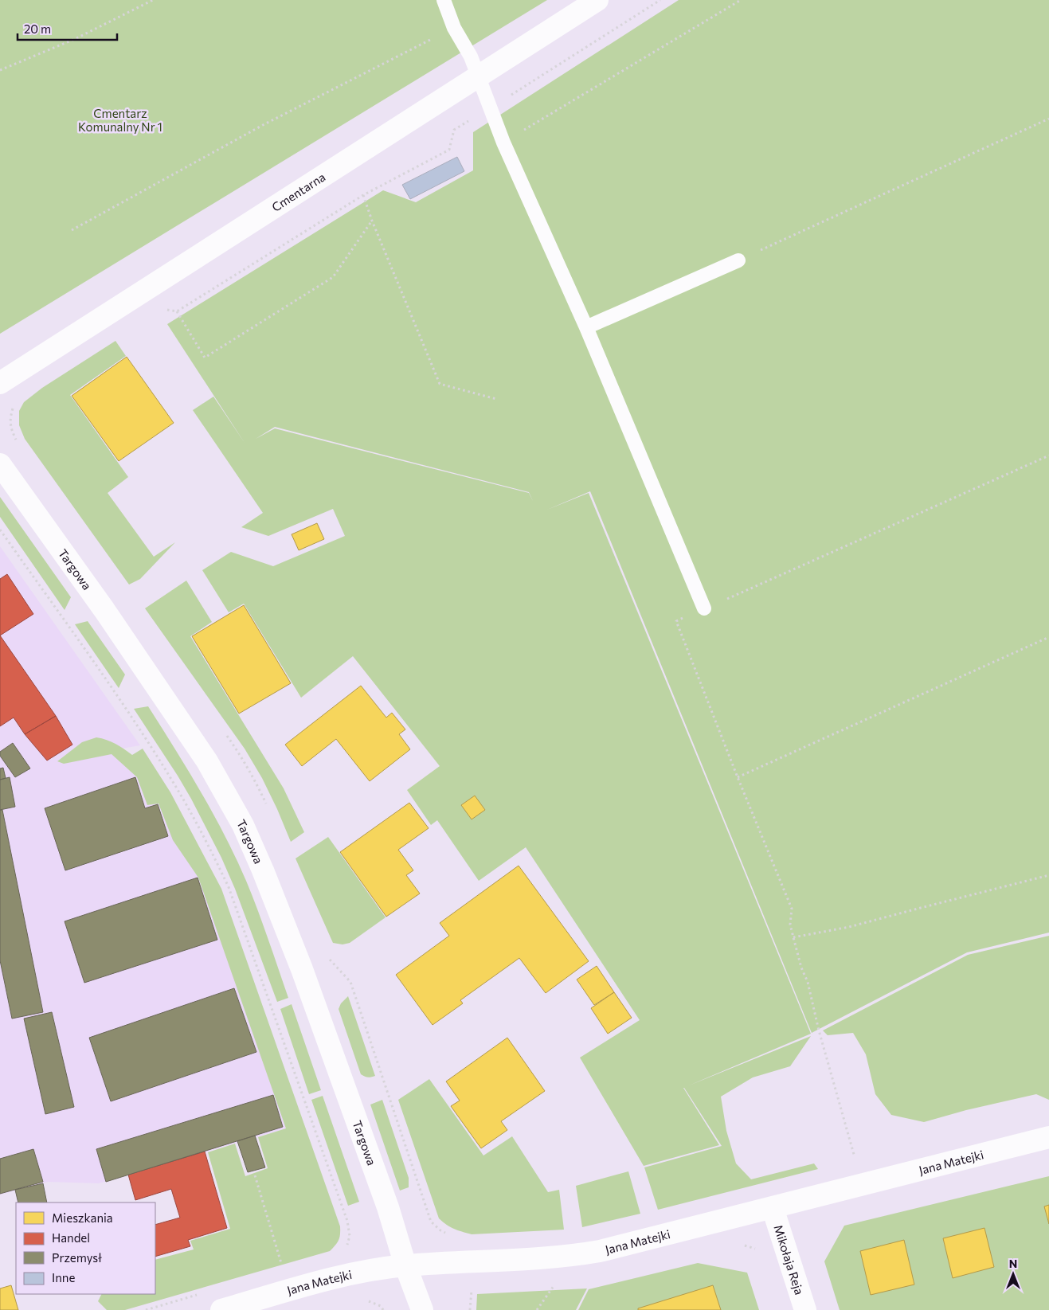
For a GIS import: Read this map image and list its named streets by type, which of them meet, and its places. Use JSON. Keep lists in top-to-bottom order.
{
  "streets": {
    "street": [
      "Cmentarna",
      "Targowa",
      "Jana Matejki",
      "Mikołaja Reja"
    ]
  },
  "crossings": [
    ["Targowa", "Jana Matejki"],
    ["Jana Matejki", "Mikołaja Reja"]
  ],
  "parks": ["Cmentarz Komunalny Nr 1"],
  "legend": [
    "Mieszkania",
    "Handel",
    "Przemysł",
    "Inne"
  ],
  "scale_bar": "20 m",
  "north": "top"
}
